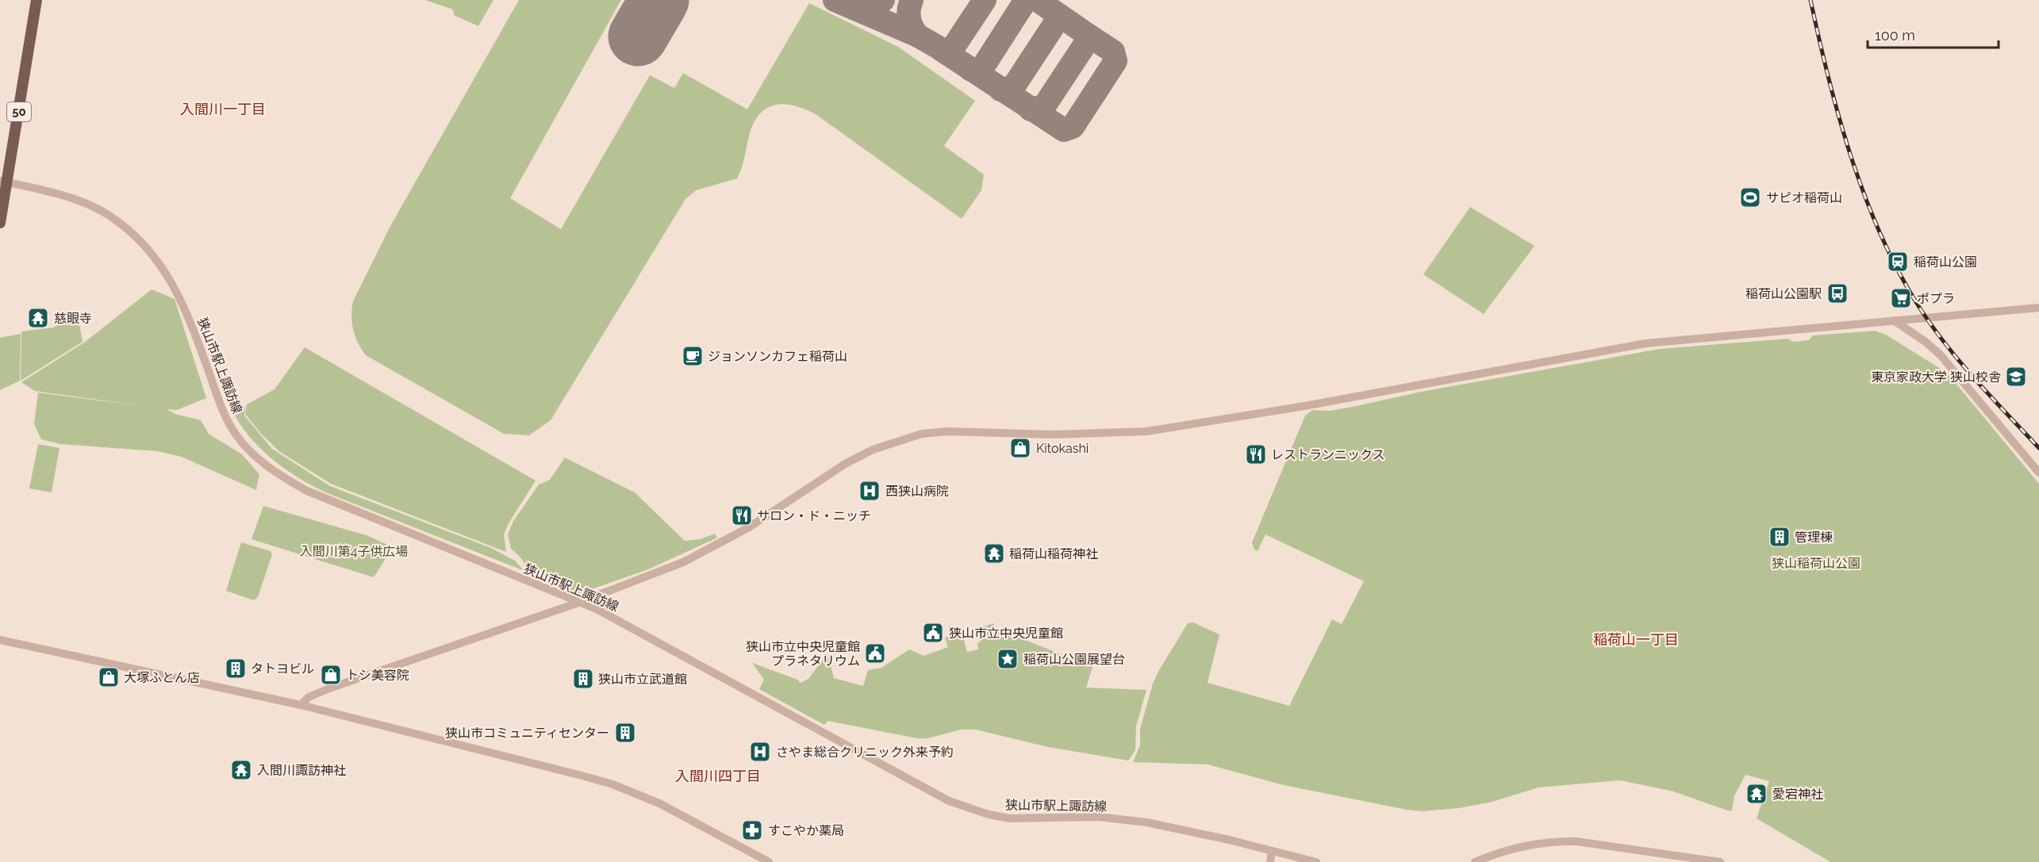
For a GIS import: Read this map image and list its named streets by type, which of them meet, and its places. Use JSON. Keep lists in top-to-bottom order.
{
  "streets": {
    "main road": ["50"],
    "street": ["狭山市駅上諏訪線"]
  },
  "crossings": [
    ["50", "狭山市駅上諏訪線"]
  ],
  "districts": ["入間川一丁目", "稲荷山一丁目", "入間川四丁目"],
  "parks": ["入間川第4子供広場", "狭山稲荷山公園"],
  "places": {
    "sports": ["サピオ稲荷山"],
    "station": ["稲荷山公園"],
    "bus stop": ["稲荷山公園駅"],
    "supermarket": ["ポプラ"],
    "temple": [
      "慈眼寺",
      "稲荷山稲荷神社",
      "入間川諏訪神社",
      "愛宕神社"
    ],
    "cafe": ["ジョンソンカフェ稲荷山"],
    "school or university": ["東京家政大学 狭山校舎"],
    "shop": ["Kitokashi", "トシ美容院", "大塚ふとん店"],
    "restaurant": ["レストランニックス", "サロン・ド・ニッチ"],
    "hospital": ["西狭山病院", "さやま総合クリニック外来予約"],
    "building": [
      "管理棟",
      "タトヨビル",
      "狭山市立武道館",
      "狭山市コミュニティセンター"
    ],
    "public building": ["狭山市立中央児童館", "狭山市立中央児童館 プラネタリウム"],
    "place": ["稲荷山公園展望台"],
    "pharmacy": ["すこやか薬局"]
  },
  "scale_bar": "100 m"
}
